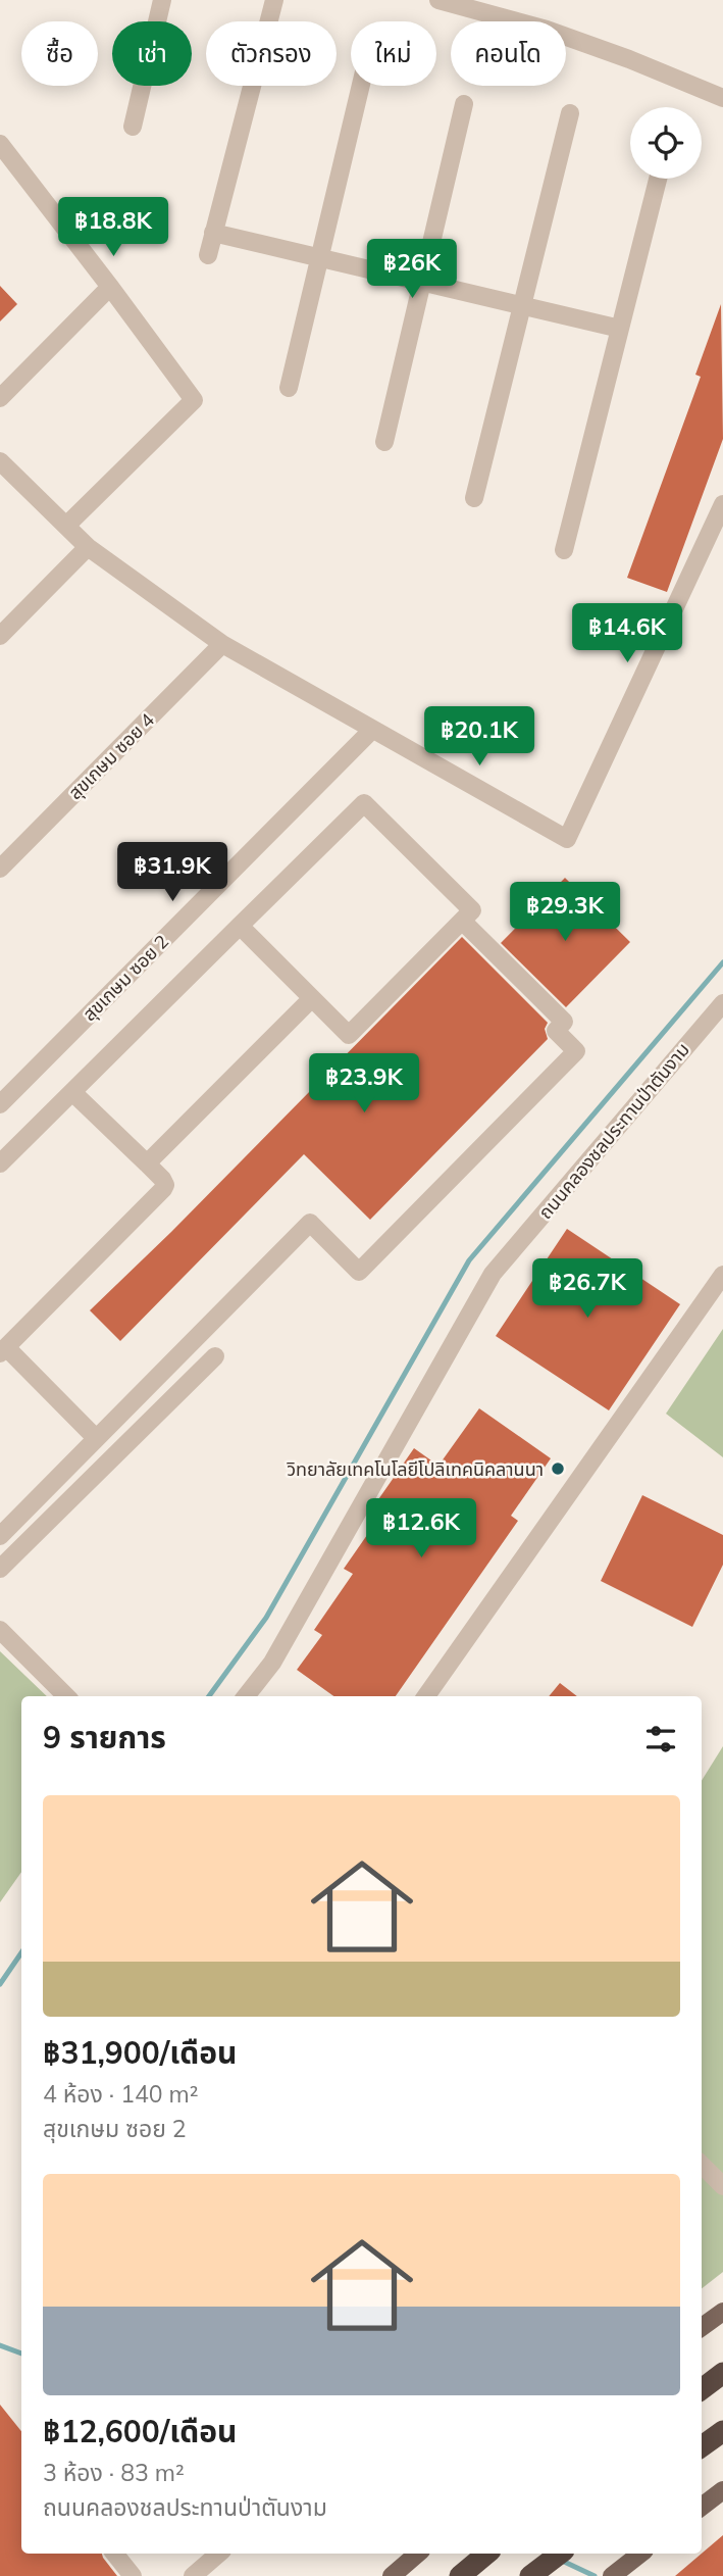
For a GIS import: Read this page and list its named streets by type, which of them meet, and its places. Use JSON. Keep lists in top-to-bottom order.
{
  "streets": {
    "street": ["สุขเกษม ซอย 4", "สุขเกษม ซอย 2", "ถนนคลองชลประทานป่าตันงาม"]
  },
  "places": ["วิทยาลัยเทคโนโลยีโปลิเทคนิคลานนา"],
  "page": {
    "chip": [
      "ซื้อ",
      "เช่า",
      "ตัวกรอง",
      "ใหม่",
      "คอนโด"
    ],
    "price": [
      "฿18.8K",
      "฿26K",
      "฿14.6K",
      "฿20.1K",
      "฿31.9K",
      "฿29.3K",
      "฿23.9K",
      "฿26.7K",
      "฿12.6K"
    ],
    "heading": "9 รายการ",
    "list": [
      {
        "name": "฿31,900/เดือน",
        "note": "4 ห้อง · 140 m² · สุขเกษม ซอย 2"
      },
      {
        "name": "฿12,600/เดือน",
        "note": "3 ห้อง · 83 m² · ถนนคลองชลประทานป่าตันงาม"
      }
    ]
  }
}
